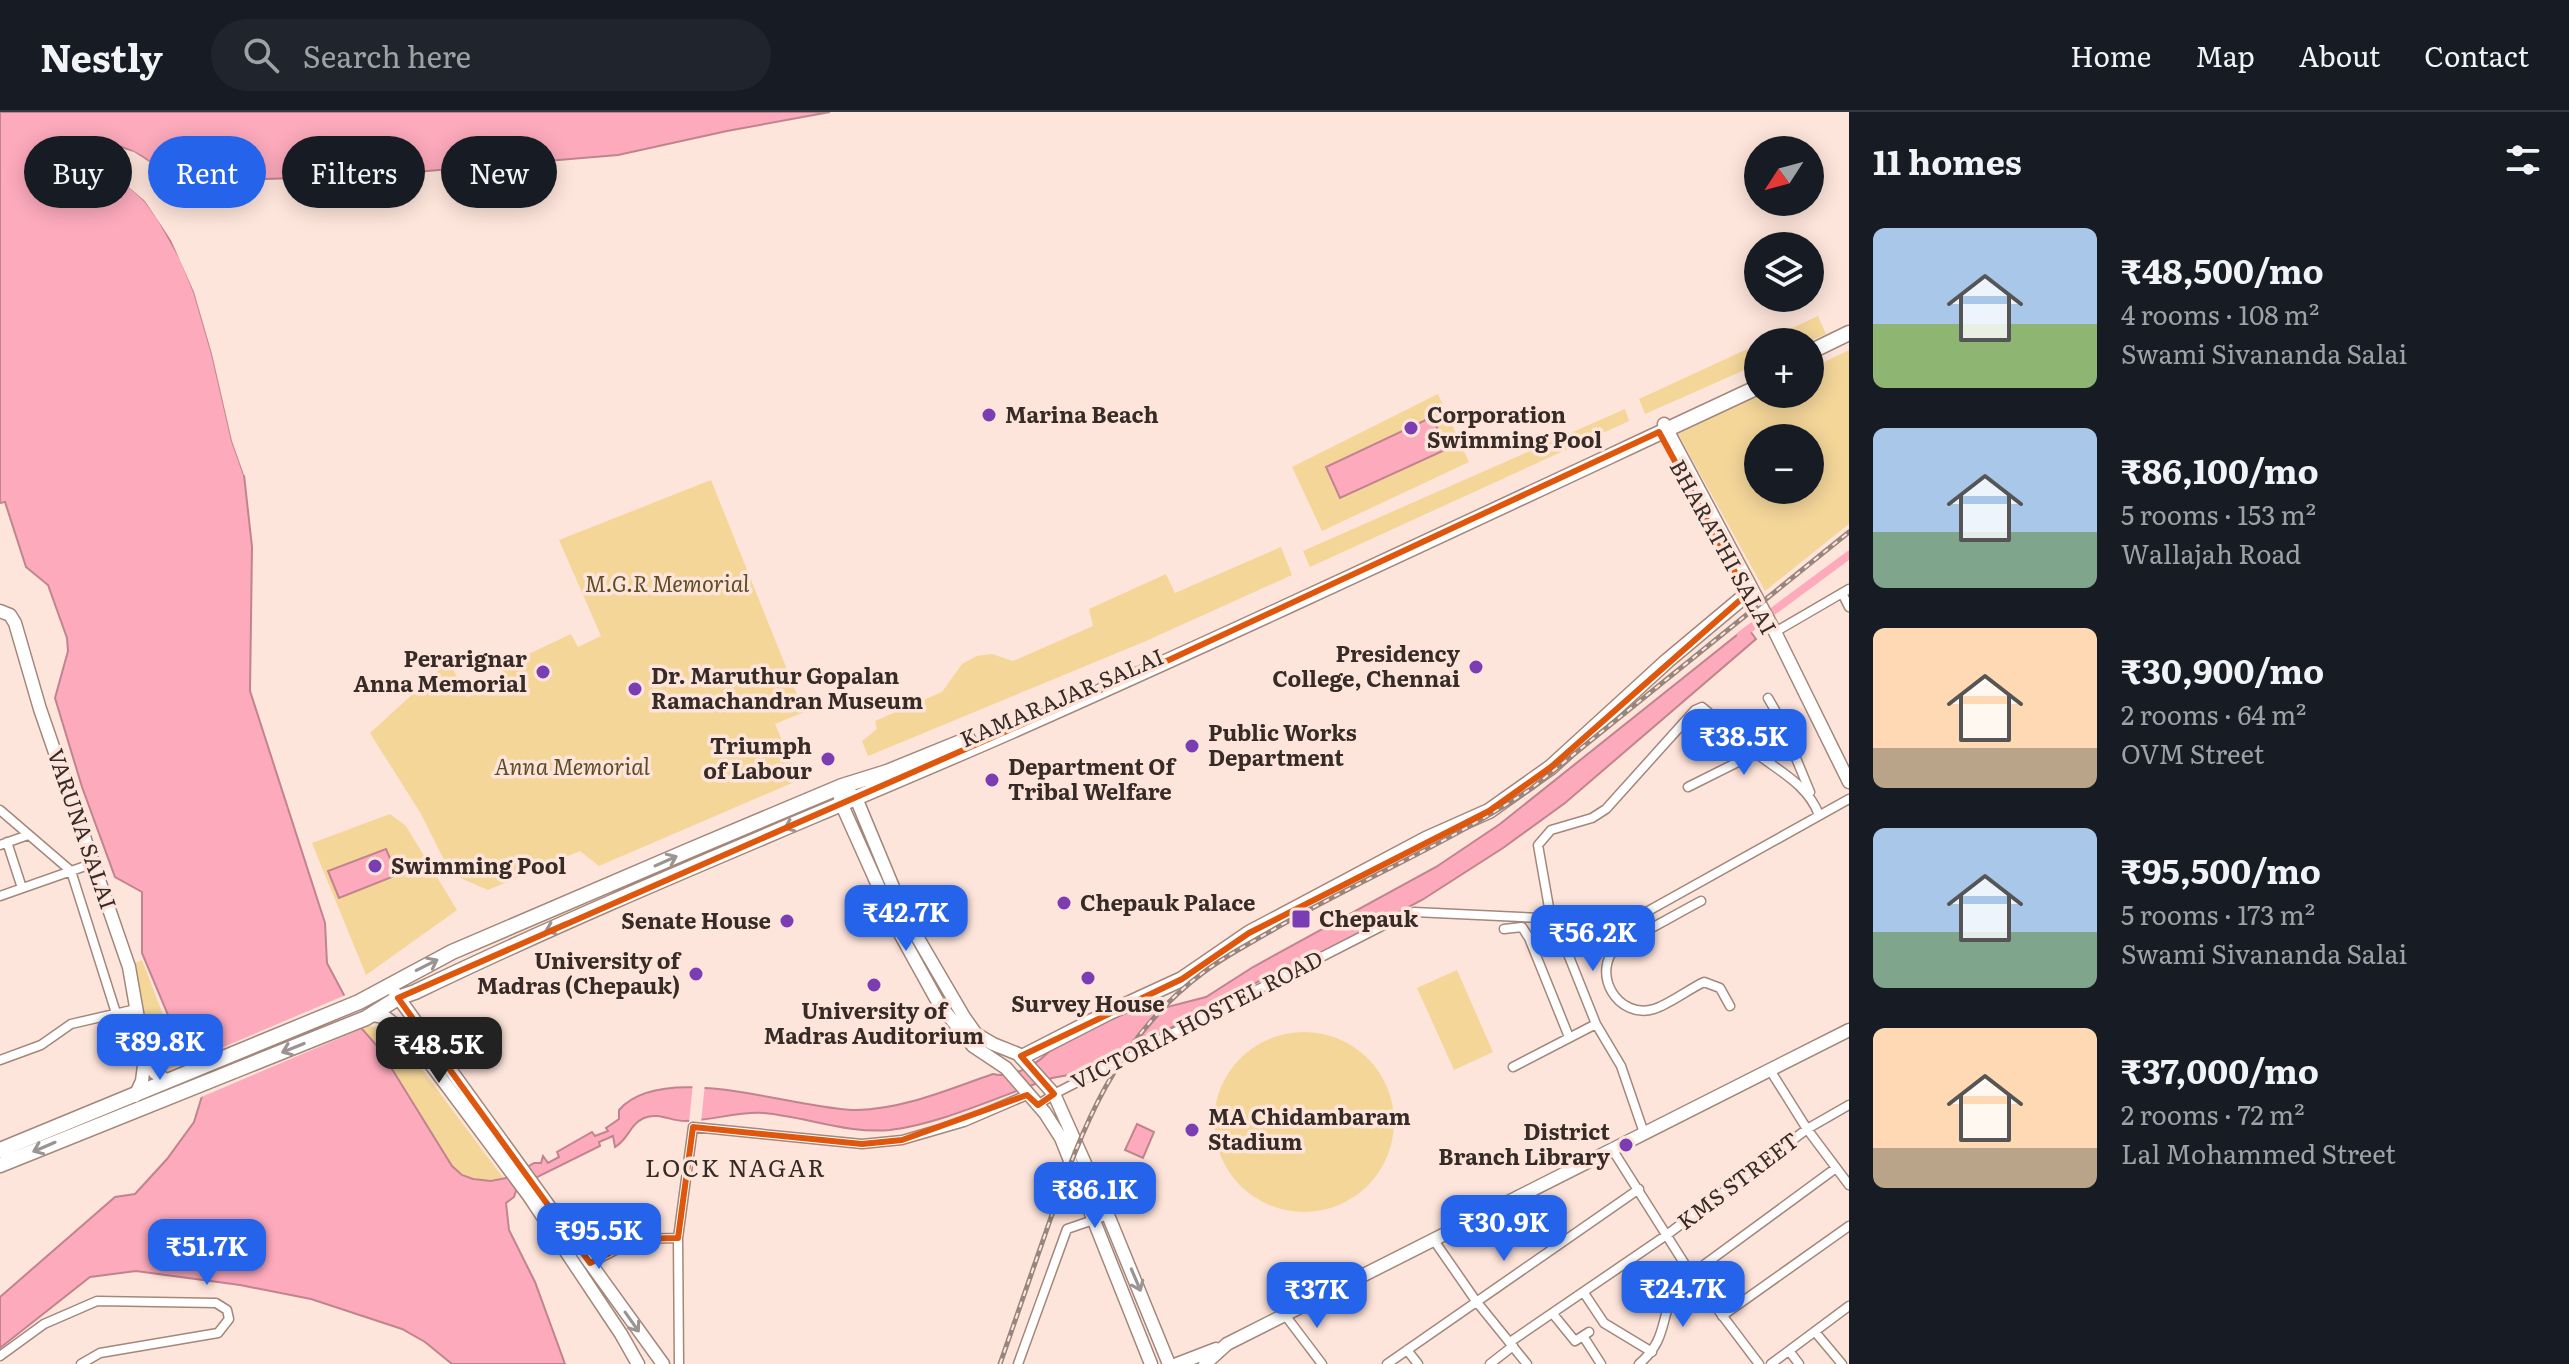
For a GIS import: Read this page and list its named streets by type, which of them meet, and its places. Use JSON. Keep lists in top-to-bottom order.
{
  "streets": {
    "main road": ["KAMARAJAR SALAI"],
    "street": [
      "BHARATHI SALAI",
      "VARUNA SALAI",
      "VICTORIA HOSTEL ROAD",
      "KMS STREET"
    ]
  },
  "crossings": [
    ["BHARATHI SALAI", "KAMARAJAR SALAI"],
    ["KAMARAJAR SALAI", "VARUNA SALAI"]
  ],
  "districts": ["LOCK NAGAR"],
  "parks": ["M.G.R Memorial", "Anna Memorial"],
  "places": {
    "other": [
      "Marina Beach",
      "Corporation Swimming Pool",
      "Presidency College, Chennai",
      "Perarignar Anna Memorial",
      "Dr. Maruthur Gopalan Ramachandran Museum",
      "Public Works Department",
      "Triumph of Labour",
      "Department Of Tribal Welfare",
      "Swimming Pool",
      "Chepauk Palace",
      "Senate House",
      "University of Madras (Chepauk)",
      "Survey House",
      "University of Madras Auditorium",
      "MA Chidambaram Stadium",
      "District Branch Library"
    ],
    "transit": ["Chepauk"]
  },
  "north": "bottom left",
  "page": {
    "header": "Nestly",
    "search": "Search here",
    "nav": [
      "Home",
      "Map",
      "About",
      "Contact"
    ],
    "heading": "11 homes",
    "map_buttons": ["+", "−"],
    "chip": [
      "Buy",
      "Rent",
      "Filters",
      "New"
    ],
    "list": [
      {
        "name": "₹48,500/mo",
        "note": "4 rooms · 108 m² · Swami Sivananda Salai"
      },
      {
        "name": "₹86,100/mo",
        "note": "5 rooms · 153 m² · Wallajah Road"
      },
      {
        "name": "₹30,900/mo",
        "note": "2 rooms · 64 m² · OVM Street"
      },
      {
        "name": "₹95,500/mo",
        "note": "5 rooms · 173 m² · Swami Sivananda Salai"
      },
      {
        "name": "₹37,000/mo",
        "note": "2 rooms · 72 m² · Lal Mohammed Street"
      }
    ],
    "price": [
      "₹38.5K",
      "₹42.7K",
      "₹56.2K",
      "₹89.8K",
      "₹48.5K",
      "₹86.1K",
      "₹30.9K",
      "₹95.5K",
      "₹51.7K",
      "₹24.7K",
      "₹37K"
    ]
  }
}
